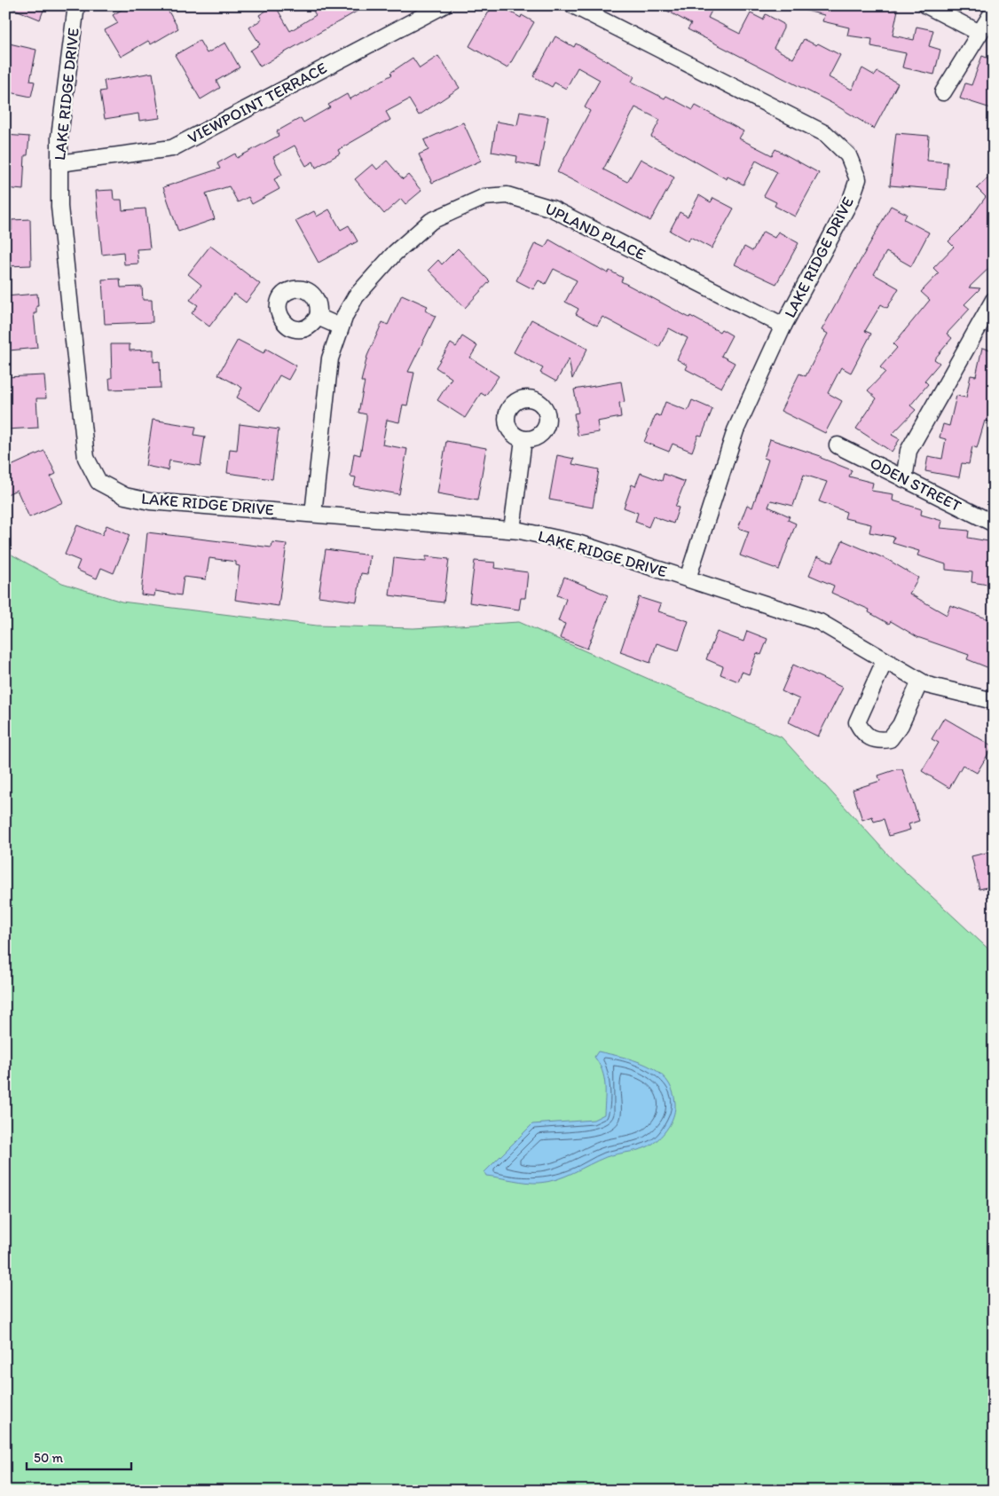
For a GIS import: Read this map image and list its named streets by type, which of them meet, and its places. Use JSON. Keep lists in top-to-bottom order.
{
  "streets": {
    "street": [
      "LAKE RIDGE DRIVE",
      "VIEWPOINT TERRACE",
      "UPLAND PLACE",
      "ODEN STREET"
    ]
  },
  "crossings": [
    ["LAKE RIDGE DRIVE", "VIEWPOINT TERRACE"],
    ["LAKE RIDGE DRIVE", "UPLAND PLACE"]
  ],
  "scale_bar": "50 m"
}
